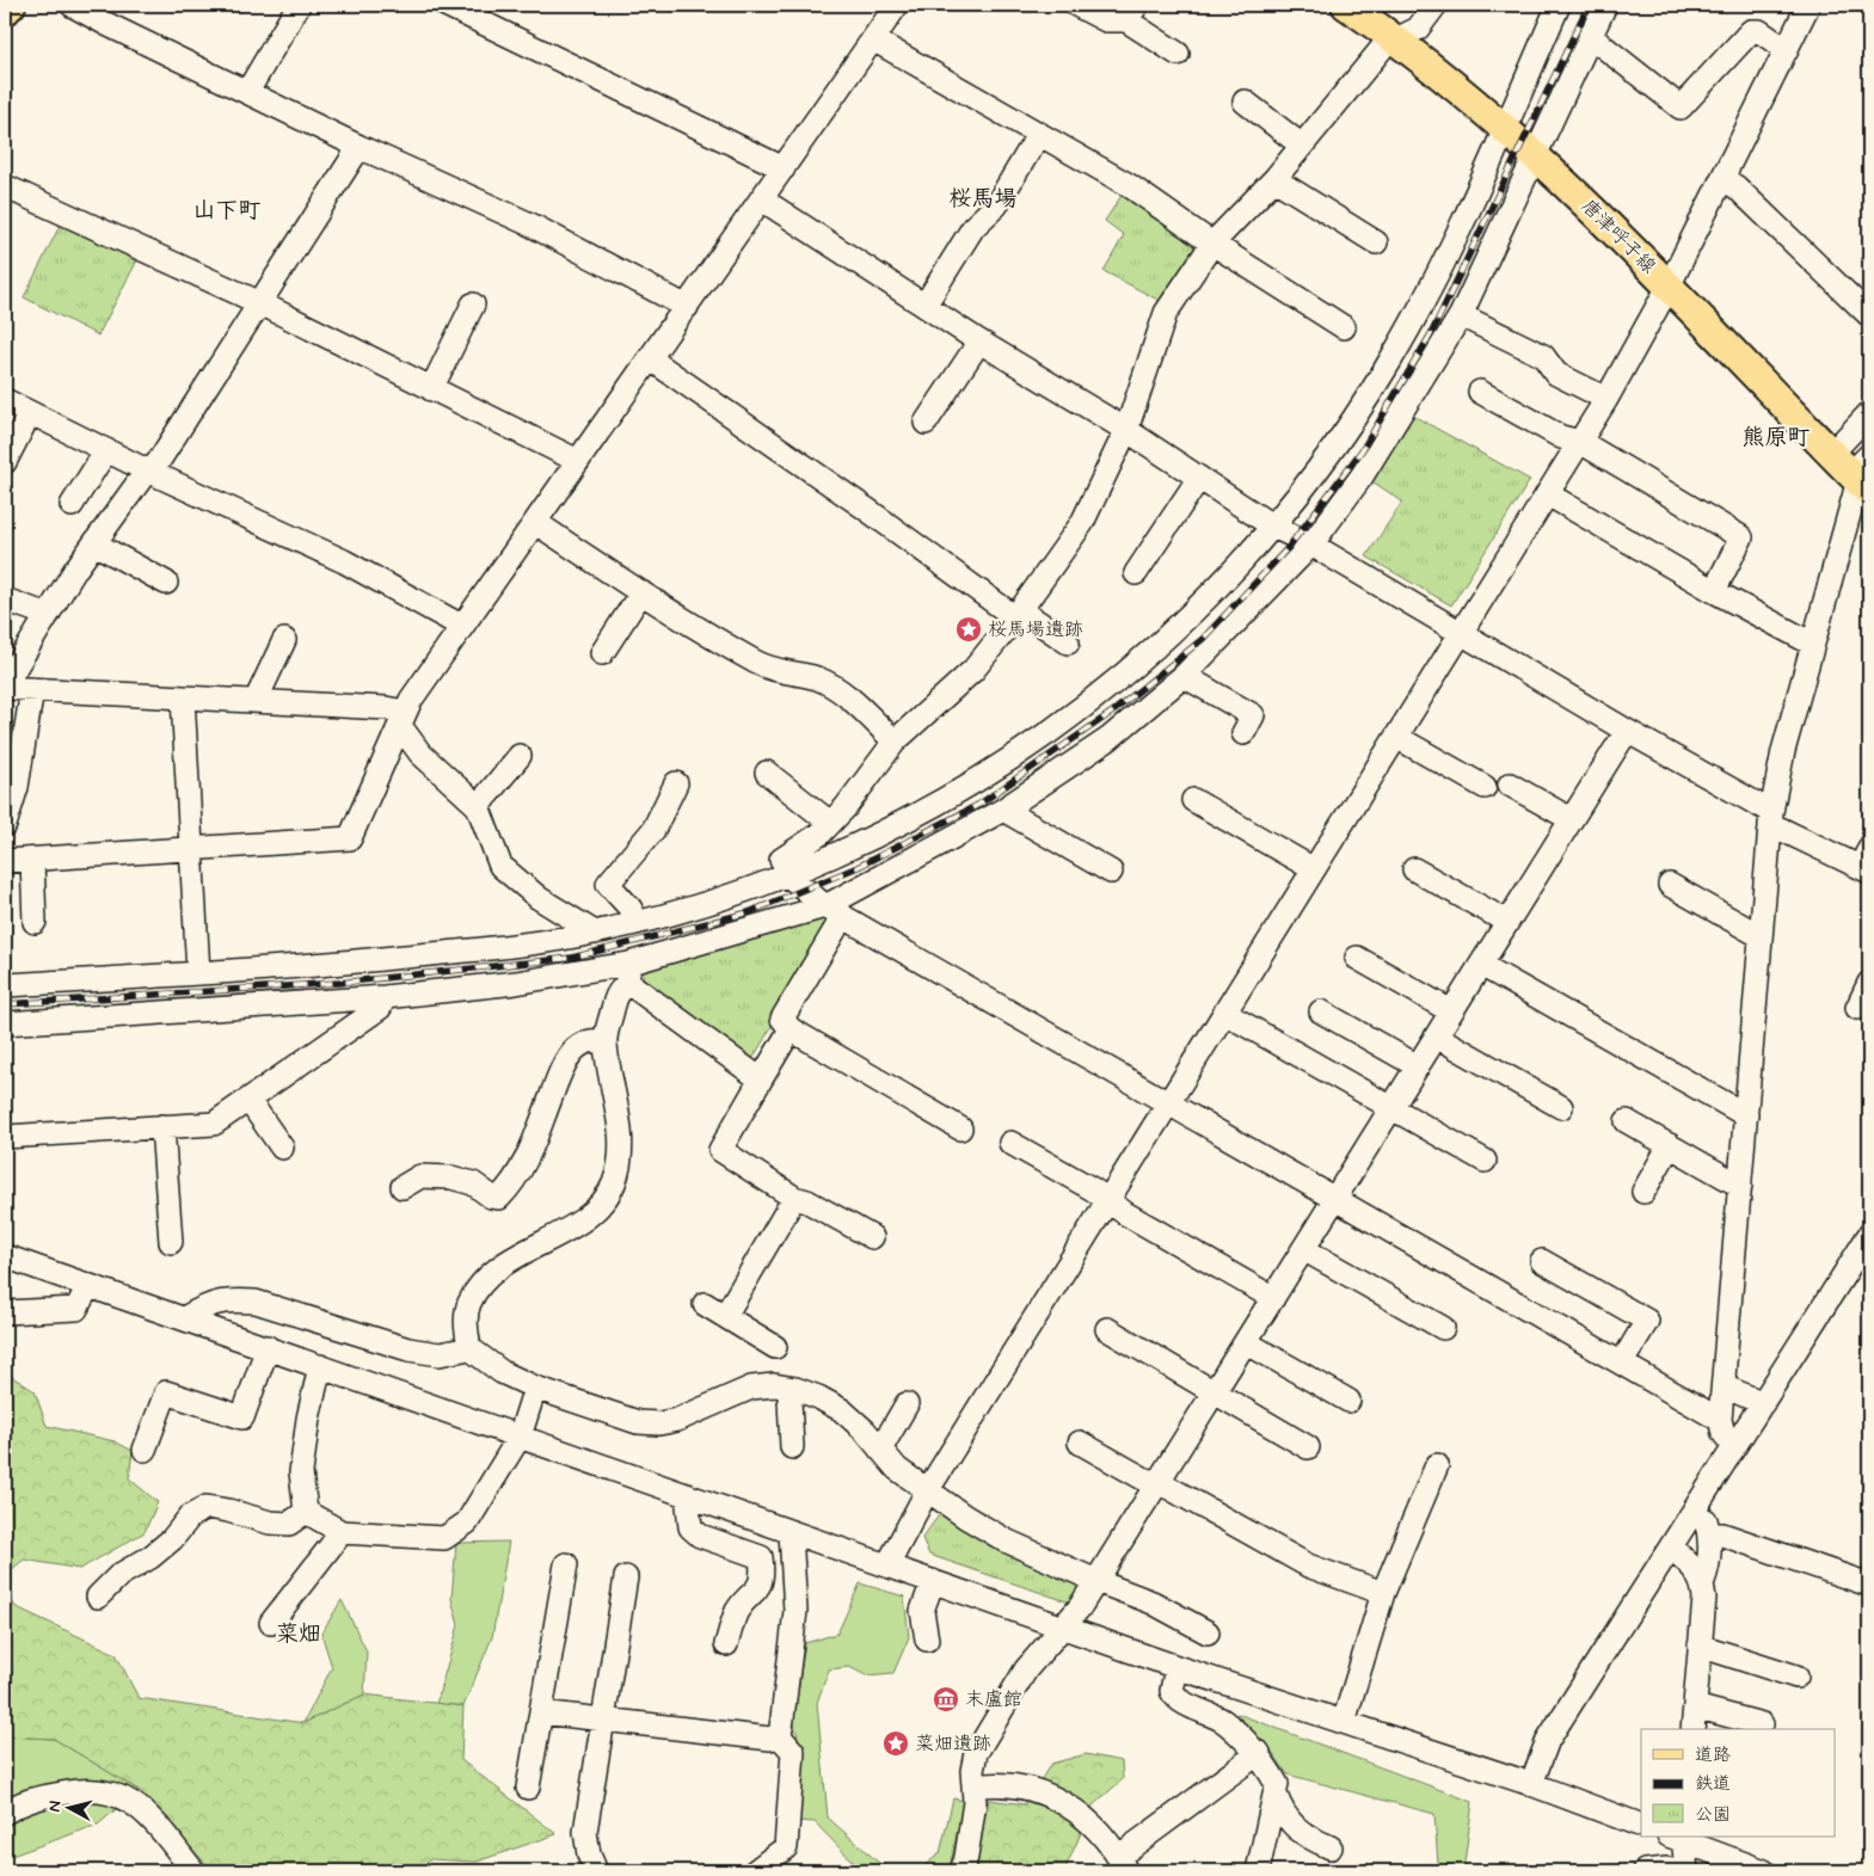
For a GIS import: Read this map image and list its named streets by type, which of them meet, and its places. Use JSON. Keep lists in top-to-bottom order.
{
  "streets": {
    "main road": ["唐津呼子線"]
  },
  "districts": [
    "桜馬場",
    "山下町",
    "熊原町",
    "菜畑"
  ],
  "places": {
    "place": ["桜馬場遺跡", "菜畑遺跡"],
    "museum": ["末盧館"]
  },
  "legend": ["道路", "鉄道", "公園"],
  "north": "left"
}
